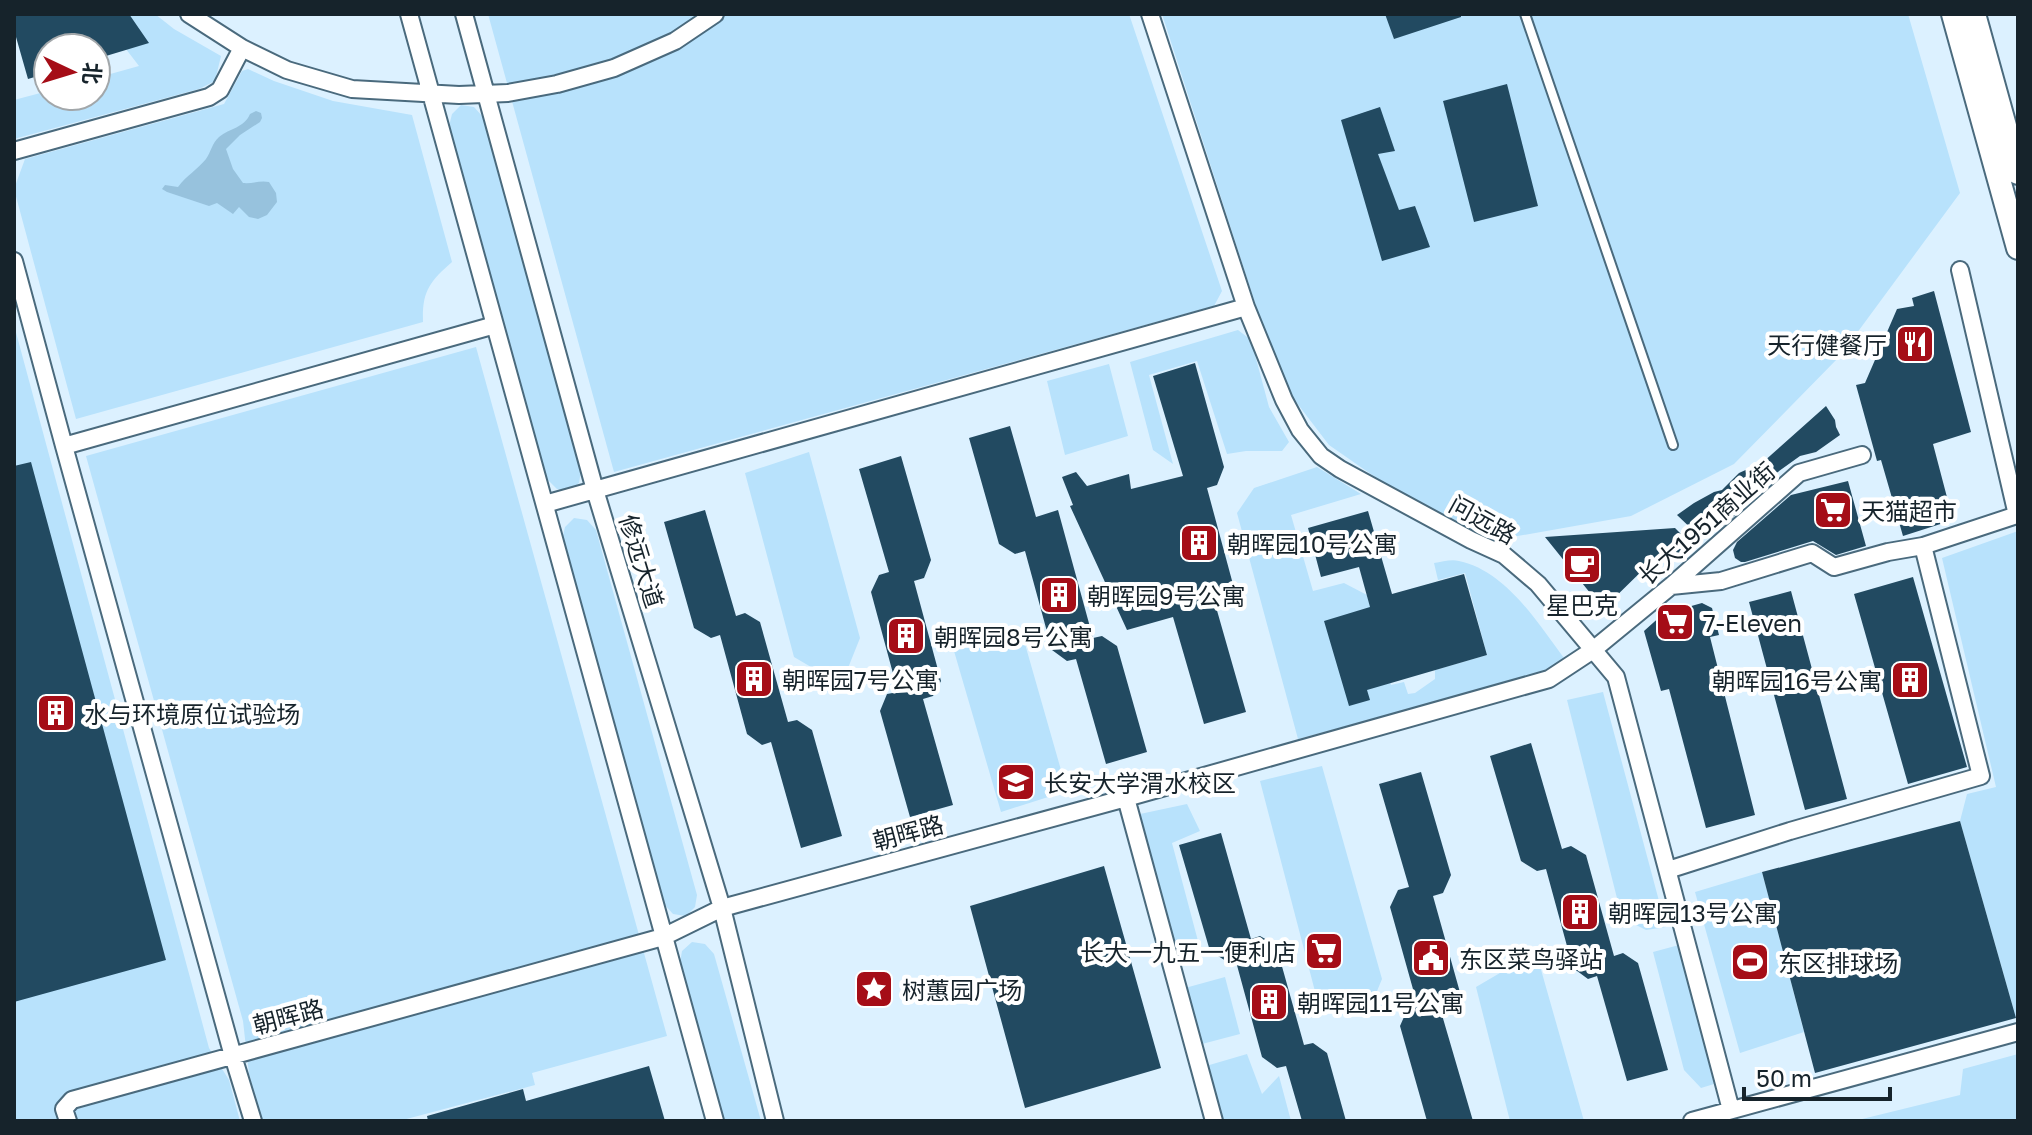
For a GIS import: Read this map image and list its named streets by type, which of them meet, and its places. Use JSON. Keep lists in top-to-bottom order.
{
  "streets": {
    "street": [
      "问远路",
      "长大1951商业街",
      "修远大道",
      "朝晖路"
    ]
  },
  "crossings": [
    ["问远路", "长大1951商业街"],
    ["问远路", "朝晖路"],
    ["长大1951商业街", "朝晖路"],
    ["修远大道", "朝晖路"]
  ],
  "places": {
    "restaurant": ["天行健餐厅"],
    "supermarket": ["天猫超市", "7-Eleven", "长大一九五一便利店"],
    "building": [
      "朝晖园10号公寓",
      "朝晖园9号公寓",
      "朝晖园8号公寓",
      "朝晖园7号公寓",
      "朝晖园16号公寓",
      "水与环境原位试验场",
      "朝晖园13号公寓",
      "朝晖园11号公寓"
    ],
    "cafe": ["星巴克"],
    "school or university": ["长安大学渭水校区"],
    "public building": ["东区菜鸟驿站"],
    "sports": ["东区排球场"],
    "place": ["树蕙园广场"]
  },
  "scale_bar": "50 m",
  "north": "right"
}
